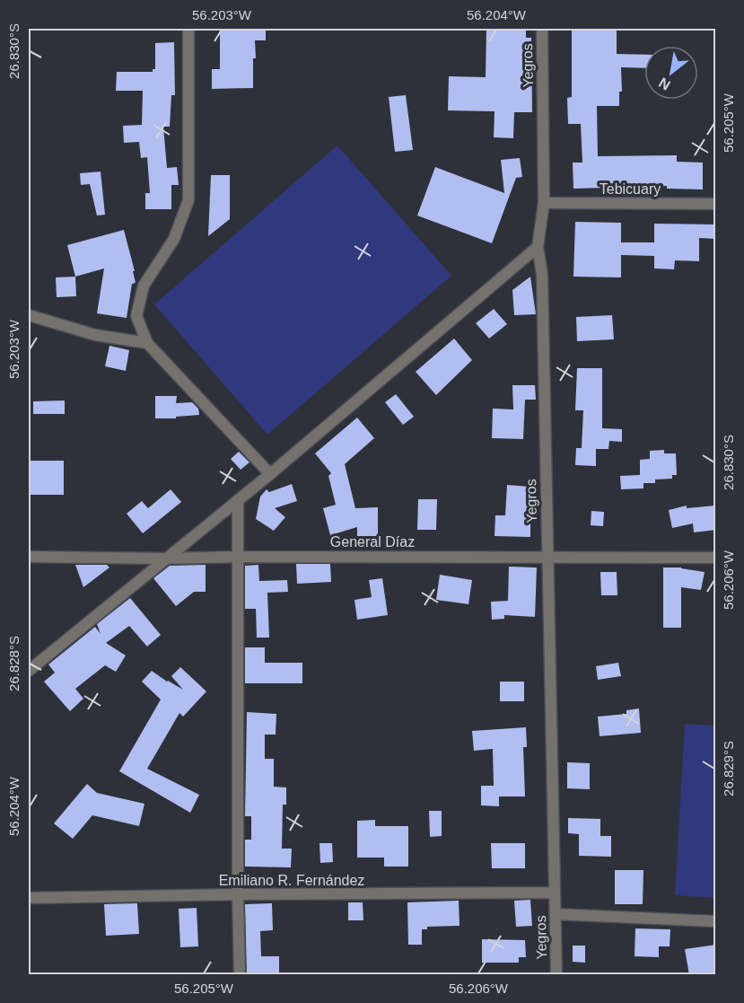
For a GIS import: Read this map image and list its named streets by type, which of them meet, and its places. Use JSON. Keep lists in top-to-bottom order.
{
  "streets": {
    "street": [
      "Yegros",
      "Tebicuary",
      "General Díaz",
      "Emiliano R. Fernández"
    ]
  },
  "crossings": [
    ["Yegros", "Tebicuary"],
    ["Yegros", "General Díaz"],
    ["Yegros", "Emiliano R. Fernández"]
  ],
  "north": "bottom left",
  "coordinates": [
    "56.203°W",
    "56.204°W",
    "26.830°S",
    "56.205°W",
    "56.206°W",
    "26.828°S",
    "26.829°S"
  ]
}
